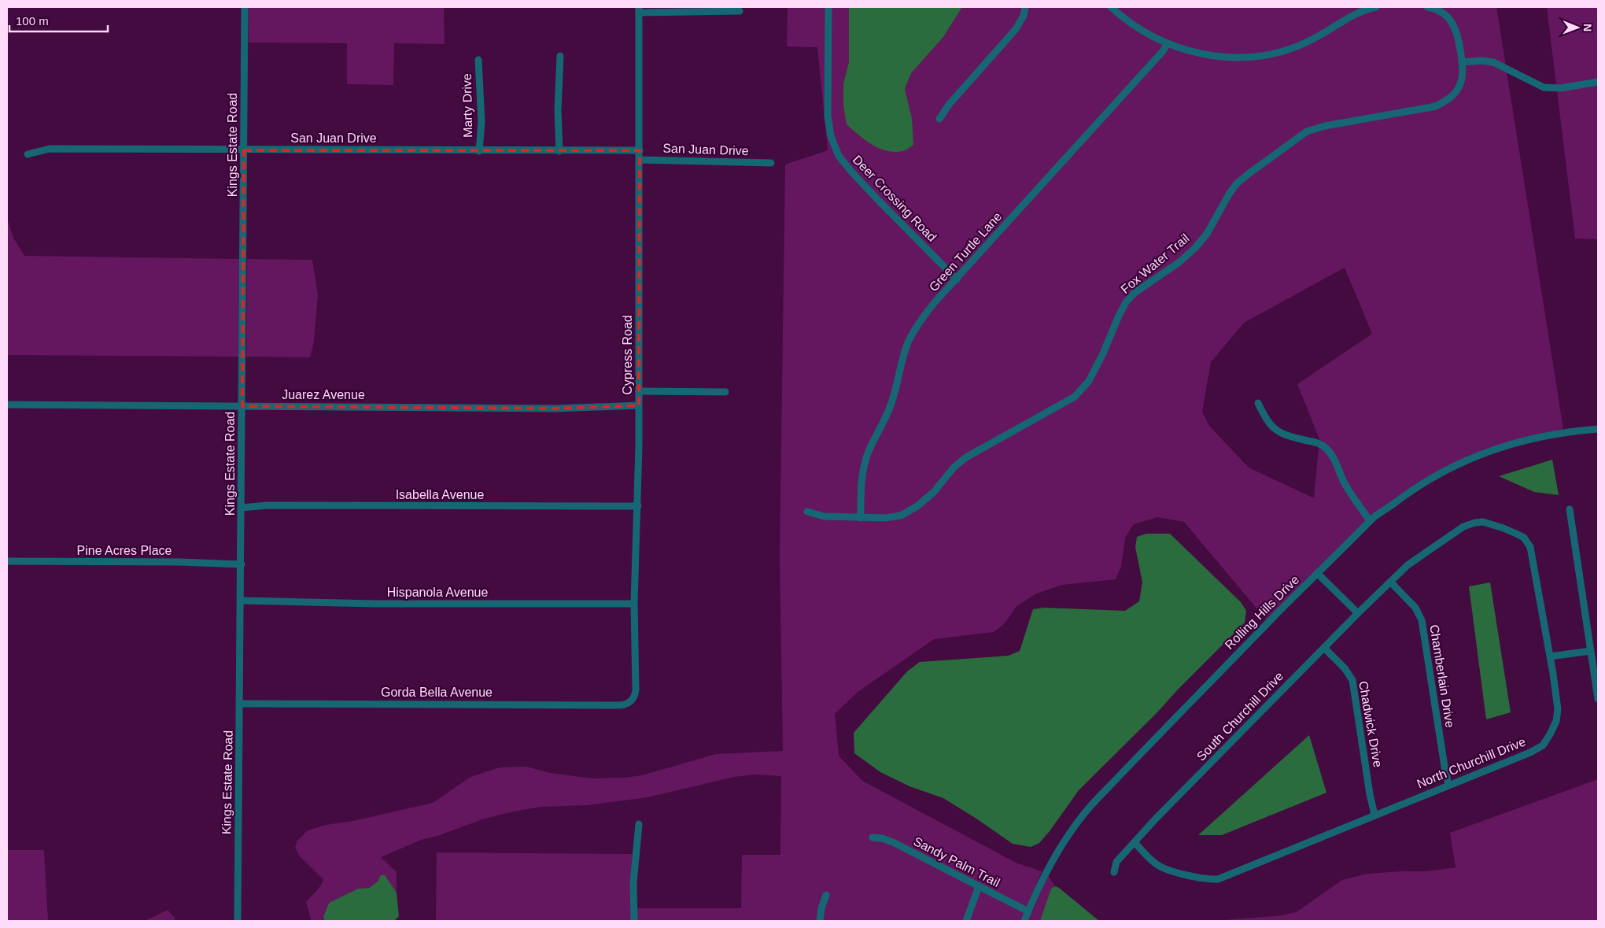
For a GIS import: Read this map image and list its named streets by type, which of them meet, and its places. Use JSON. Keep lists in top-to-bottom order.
{
  "streets": {
    "street": [
      "Marty Drive",
      "San Juan Drive",
      "Kings Estate Road",
      "Deer Crossing Road",
      "Green Turtle Lane",
      "Fox Water Trail",
      "Cypress Road",
      "Juarez Avenue",
      "Isabella Avenue",
      "Pine Acres Place",
      "Hispanola Avenue",
      "Rolling Hills Drive",
      "Chamberlain Drive",
      "Gorda Bella Avenue",
      "South Churchill Drive",
      "Chadwick Drive",
      "North Churchill Drive",
      "Sandy Palm Trail"
    ]
  },
  "crossings": [
    ["Marty Drive", "San Juan Drive"],
    ["San Juan Drive", "Kings Estate Road"],
    ["San Juan Drive", "Cypress Road"],
    ["Kings Estate Road", "Juarez Avenue"],
    ["Kings Estate Road", "Isabella Avenue"],
    ["Kings Estate Road", "Pine Acres Place"],
    ["Kings Estate Road", "Hispanola Avenue"],
    ["Kings Estate Road", "Gorda Bella Avenue"],
    ["Deer Crossing Road", "Green Turtle Lane"],
    ["Green Turtle Lane", "Fox Water Trail"],
    ["Cypress Road", "Juarez Avenue"],
    ["Cypress Road", "Isabella Avenue"],
    ["Cypress Road", "Hispanola Avenue"],
    ["Cypress Road", "Gorda Bella Avenue"],
    ["Rolling Hills Drive", "Sandy Palm Trail"],
    ["Chamberlain Drive", "South Churchill Drive"],
    ["Chamberlain Drive", "North Churchill Drive"],
    ["South Churchill Drive", "Chadwick Drive"],
    ["South Churchill Drive", "North Churchill Drive"],
    ["Chadwick Drive", "North Churchill Drive"]
  ],
  "scale_bar": "100 m",
  "north": "right"
}
